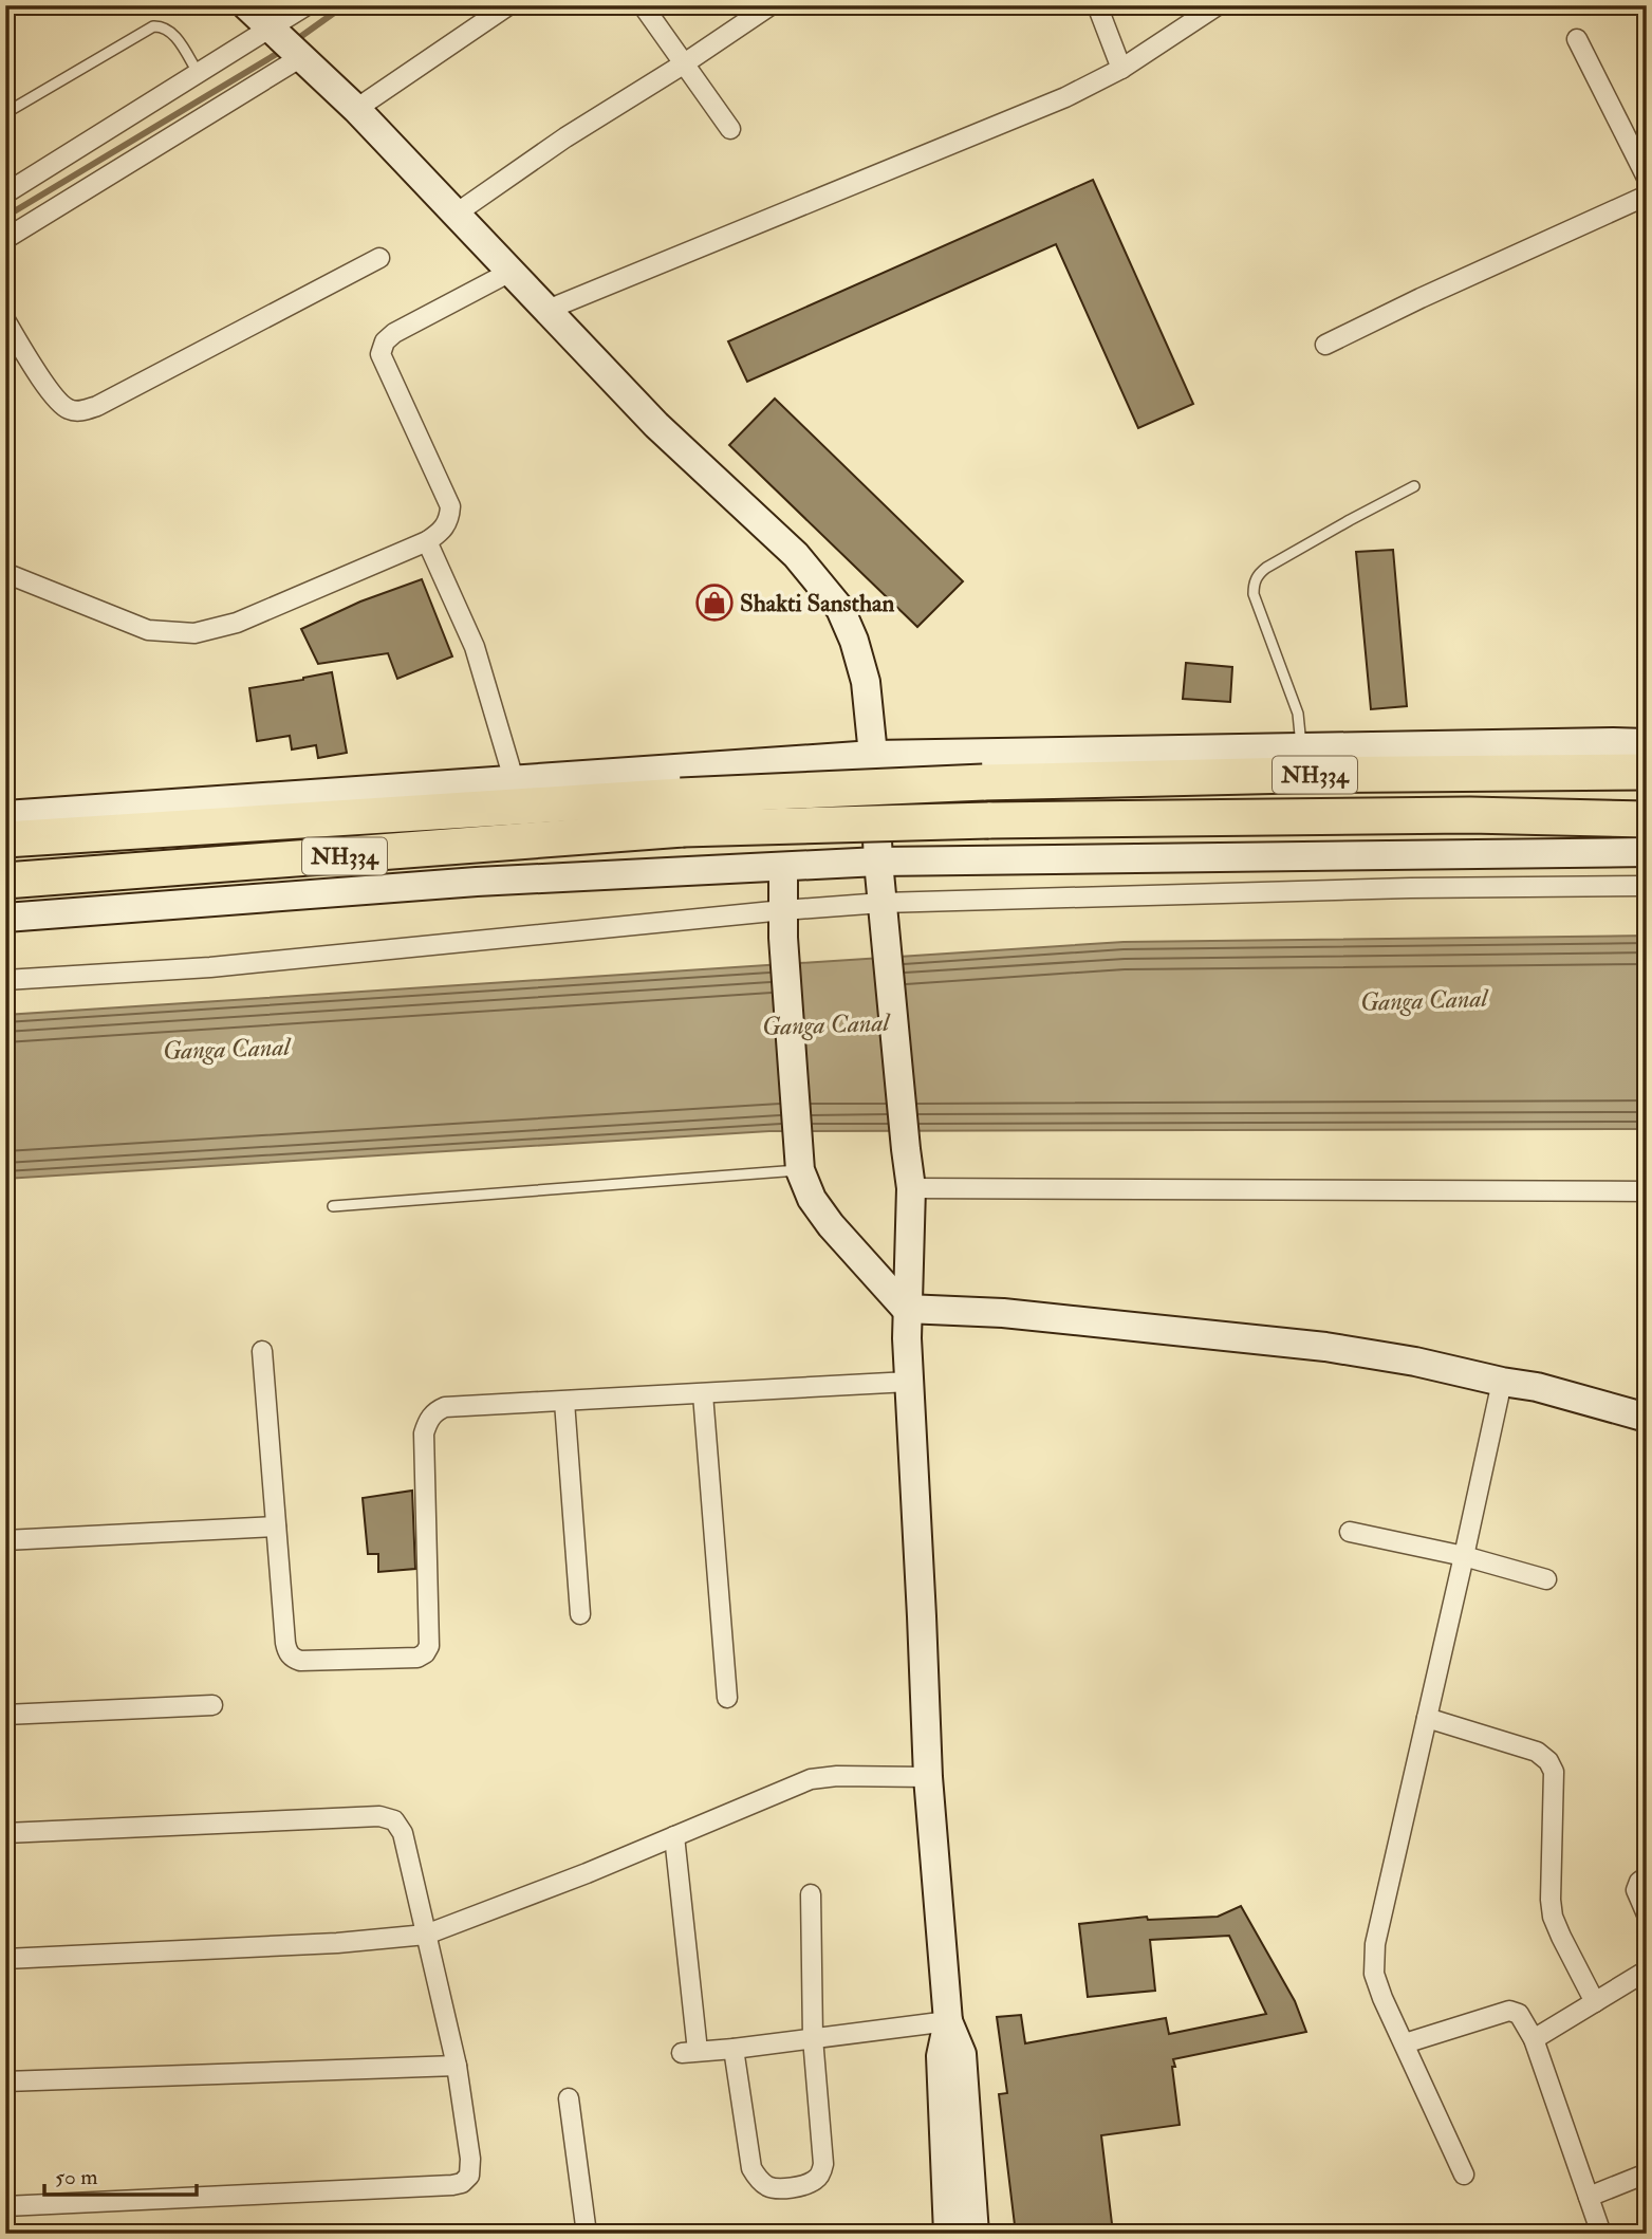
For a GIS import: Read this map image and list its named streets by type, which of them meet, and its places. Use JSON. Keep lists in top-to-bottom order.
{
  "streets": {
    "highway": ["NH334"]
  },
  "water": ["Ganga Canal"],
  "places": {
    "shop": ["Shakti Sansthan"]
  },
  "scale_bar": "50 m"
}
